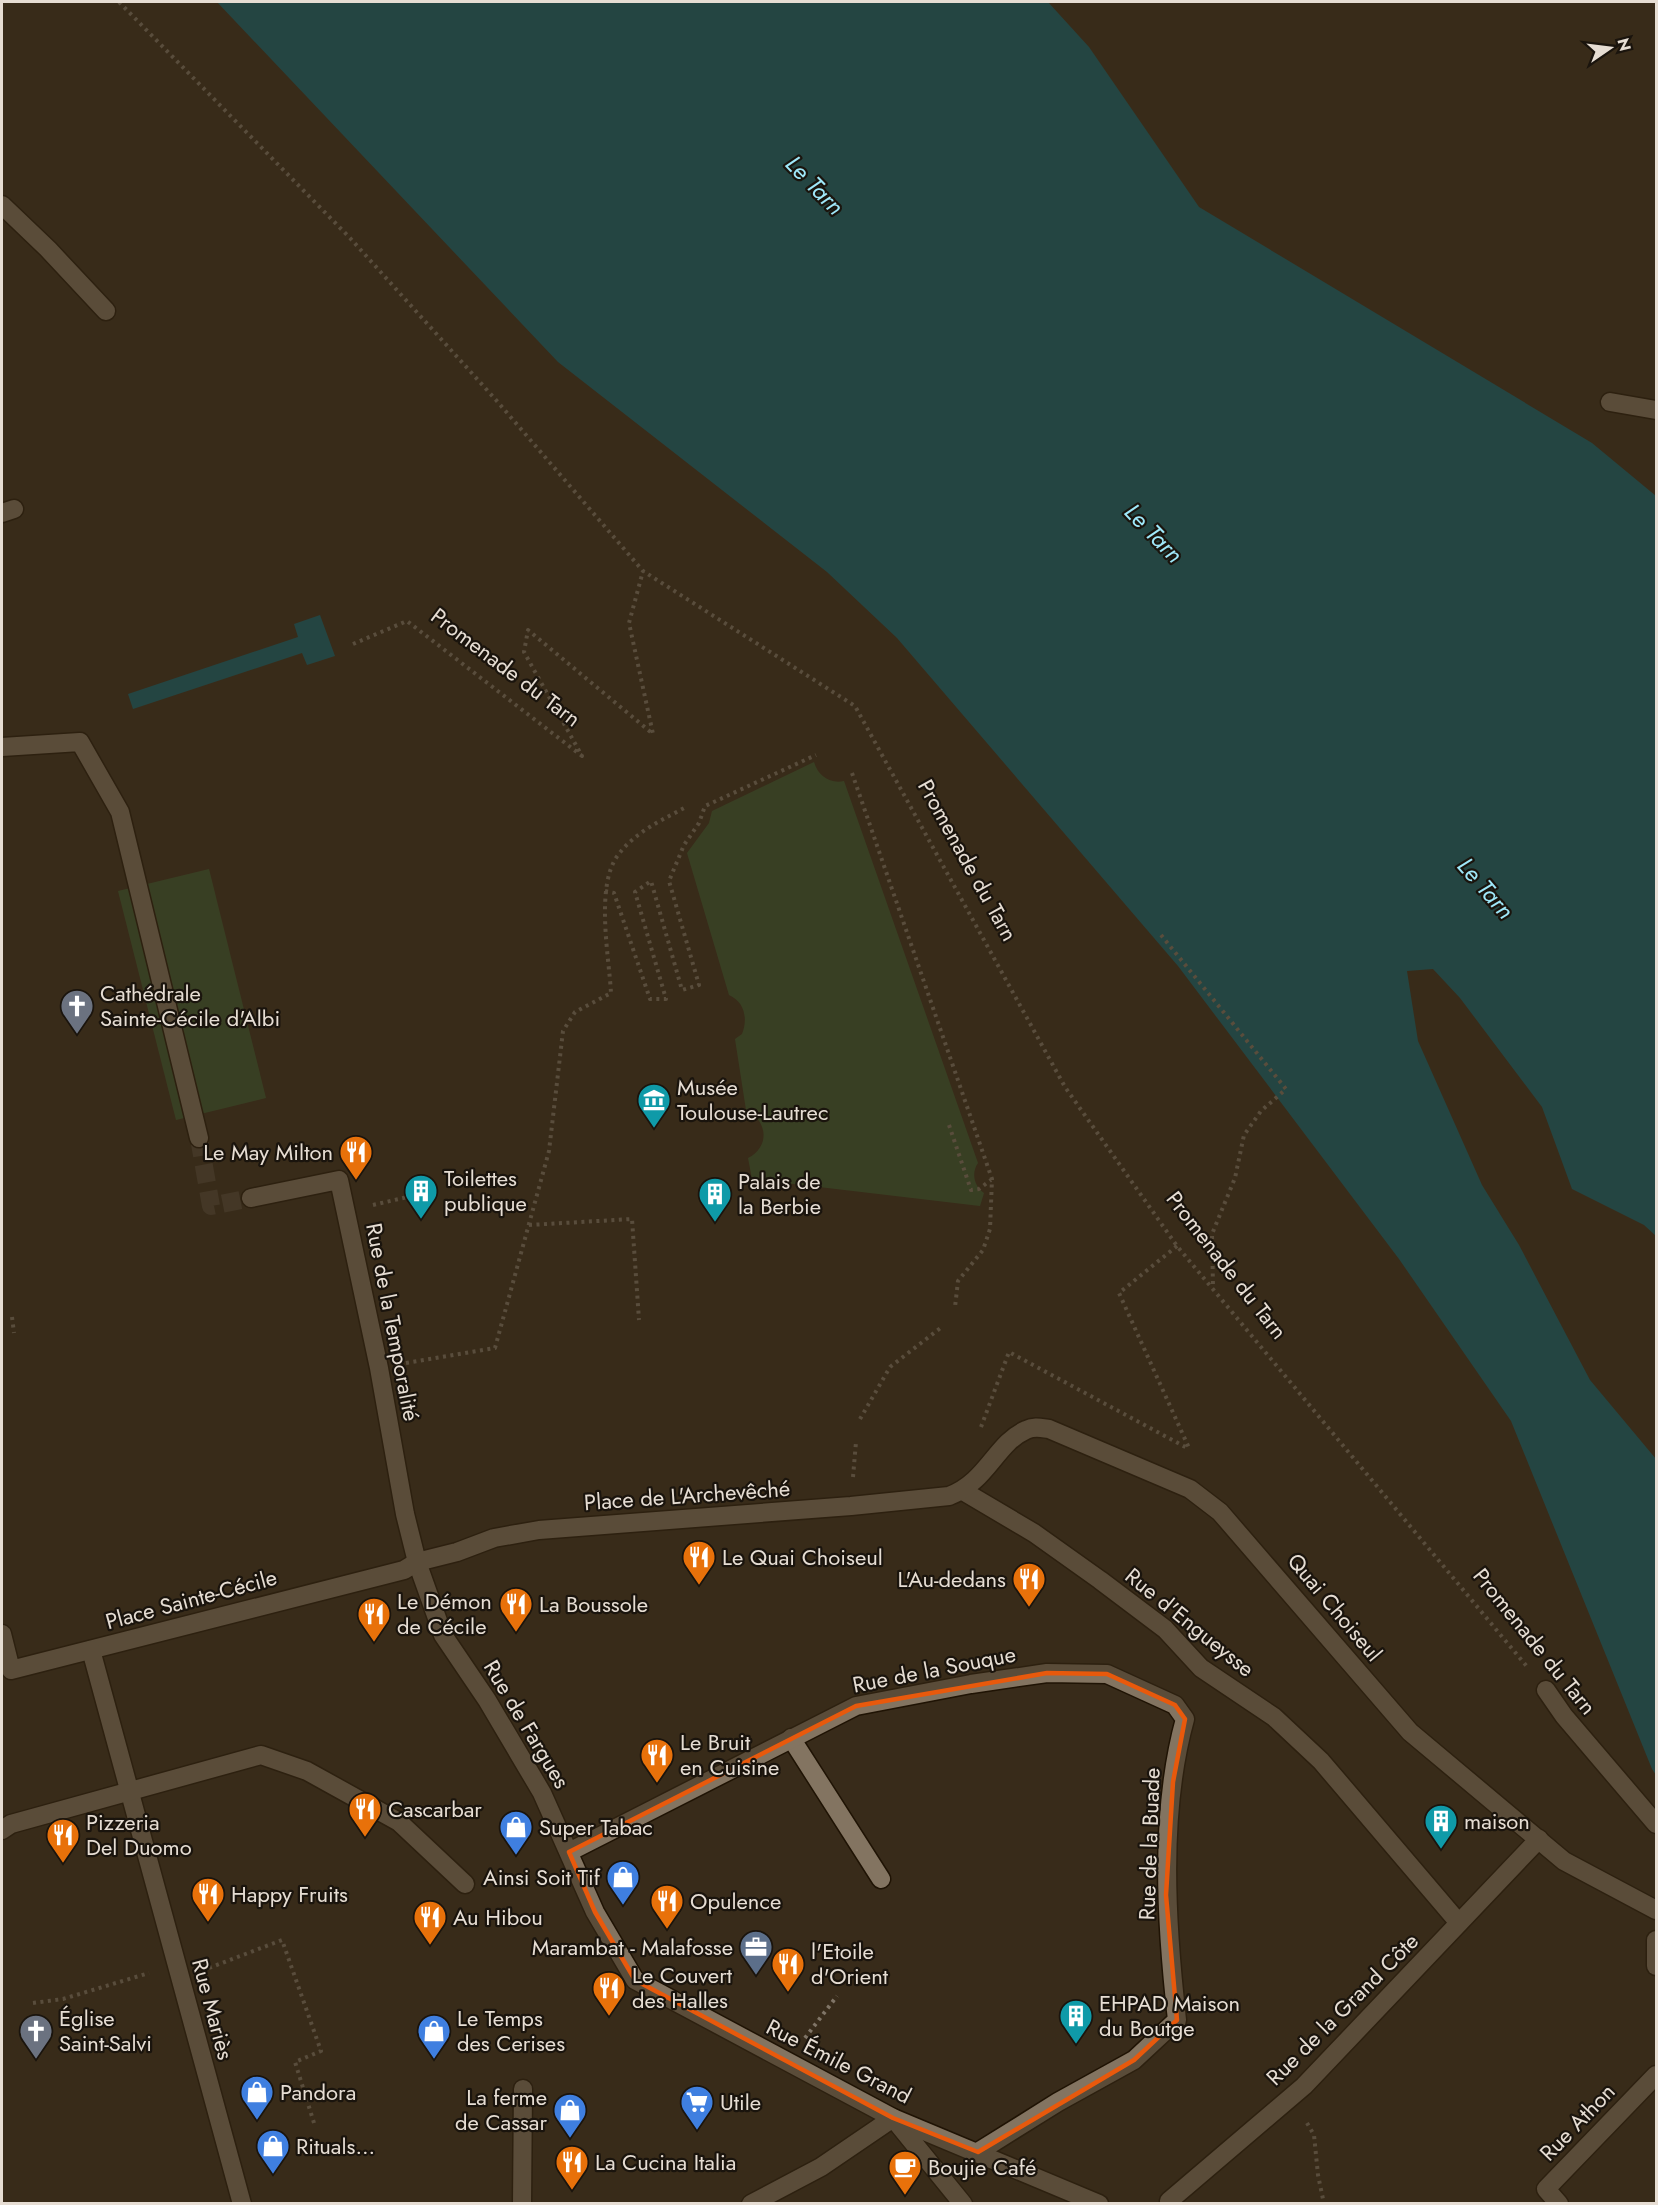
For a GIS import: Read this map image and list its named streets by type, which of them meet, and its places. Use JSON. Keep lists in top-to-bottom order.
{
  "streets": {
    "street": [
      "Promenade du Tarn",
      "Rue de la Temporalité",
      "Place de L'Archevêché",
      "Place Sainte-Cécile",
      "Quai Choiseul",
      "Rue d'Engueysse",
      "Rue de la Souque",
      "Rue de Fargues",
      "Rue de la Buade",
      "Rue Mariès",
      "Rue de la Grand Côte",
      "Rue Émile Grand",
      "Rue Athon"
    ]
  },
  "crossings": [
    ["Rue de la Temporalité", "Place de L'Archevêché"],
    ["Rue de la Temporalité", "Place Sainte-Cécile"],
    ["Rue de la Temporalité", "Rue de Fargues"],
    ["Place de L'Archevêché", "Place Sainte-Cécile"],
    ["Place de L'Archevêché", "Quai Choiseul"],
    ["Place de L'Archevêché", "Rue d'Engueysse"],
    ["Place de L'Archevêché", "Rue de Fargues"],
    ["Place Sainte-Cécile", "Rue de Fargues"],
    ["Place Sainte-Cécile", "Rue Mariès"],
    ["Quai Choiseul", "Rue d'Engueysse"],
    ["Quai Choiseul", "Rue de la Grand Côte"],
    ["Rue d'Engueysse", "Rue de la Grand Côte"],
    ["Rue de la Souque", "Rue de Fargues"],
    ["Rue de la Souque", "Rue de la Buade"],
    ["Rue de Fargues", "Rue Émile Grand"],
    ["Rue de la Buade", "Rue Émile Grand"]
  ],
  "water": ["Le Tarn"],
  "places": {
    "church": ["Cathédrale Sainte-Cécile d'Albi", "Église Saint-Salvi"],
    "museum": ["Musée Toulouse-Lautrec"],
    "restaurant": [
      "Le May Milton",
      "Le Quai Choiseul",
      "L'Au-dedans",
      "La Boussole",
      "Le Démon de Cécile",
      "Le Bruit en Cuisine",
      "Cascarbar",
      "Pizzeria Del Duomo",
      "Happy Fruits",
      "Opulence",
      "Au Hibou",
      "l'Etoile d'Orient",
      "Le Couvert des Halles",
      "La Cucina Italia"
    ],
    "building": [
      "Toilettes publique",
      "Palais de la Berbie",
      "maison",
      "EHPAD Maison du Boutge"
    ],
    "shop": [
      "Super Tabac",
      "Ainsi Soit Tif",
      "Le Temps des Cerises",
      "Pandora",
      "La ferme de Cassar",
      "Rituals..."
    ],
    "office": ["Marambat - Malafosse"],
    "supermarket": ["Utile"],
    "cafe": ["Boujie Café"]
  },
  "north": "right"
}
